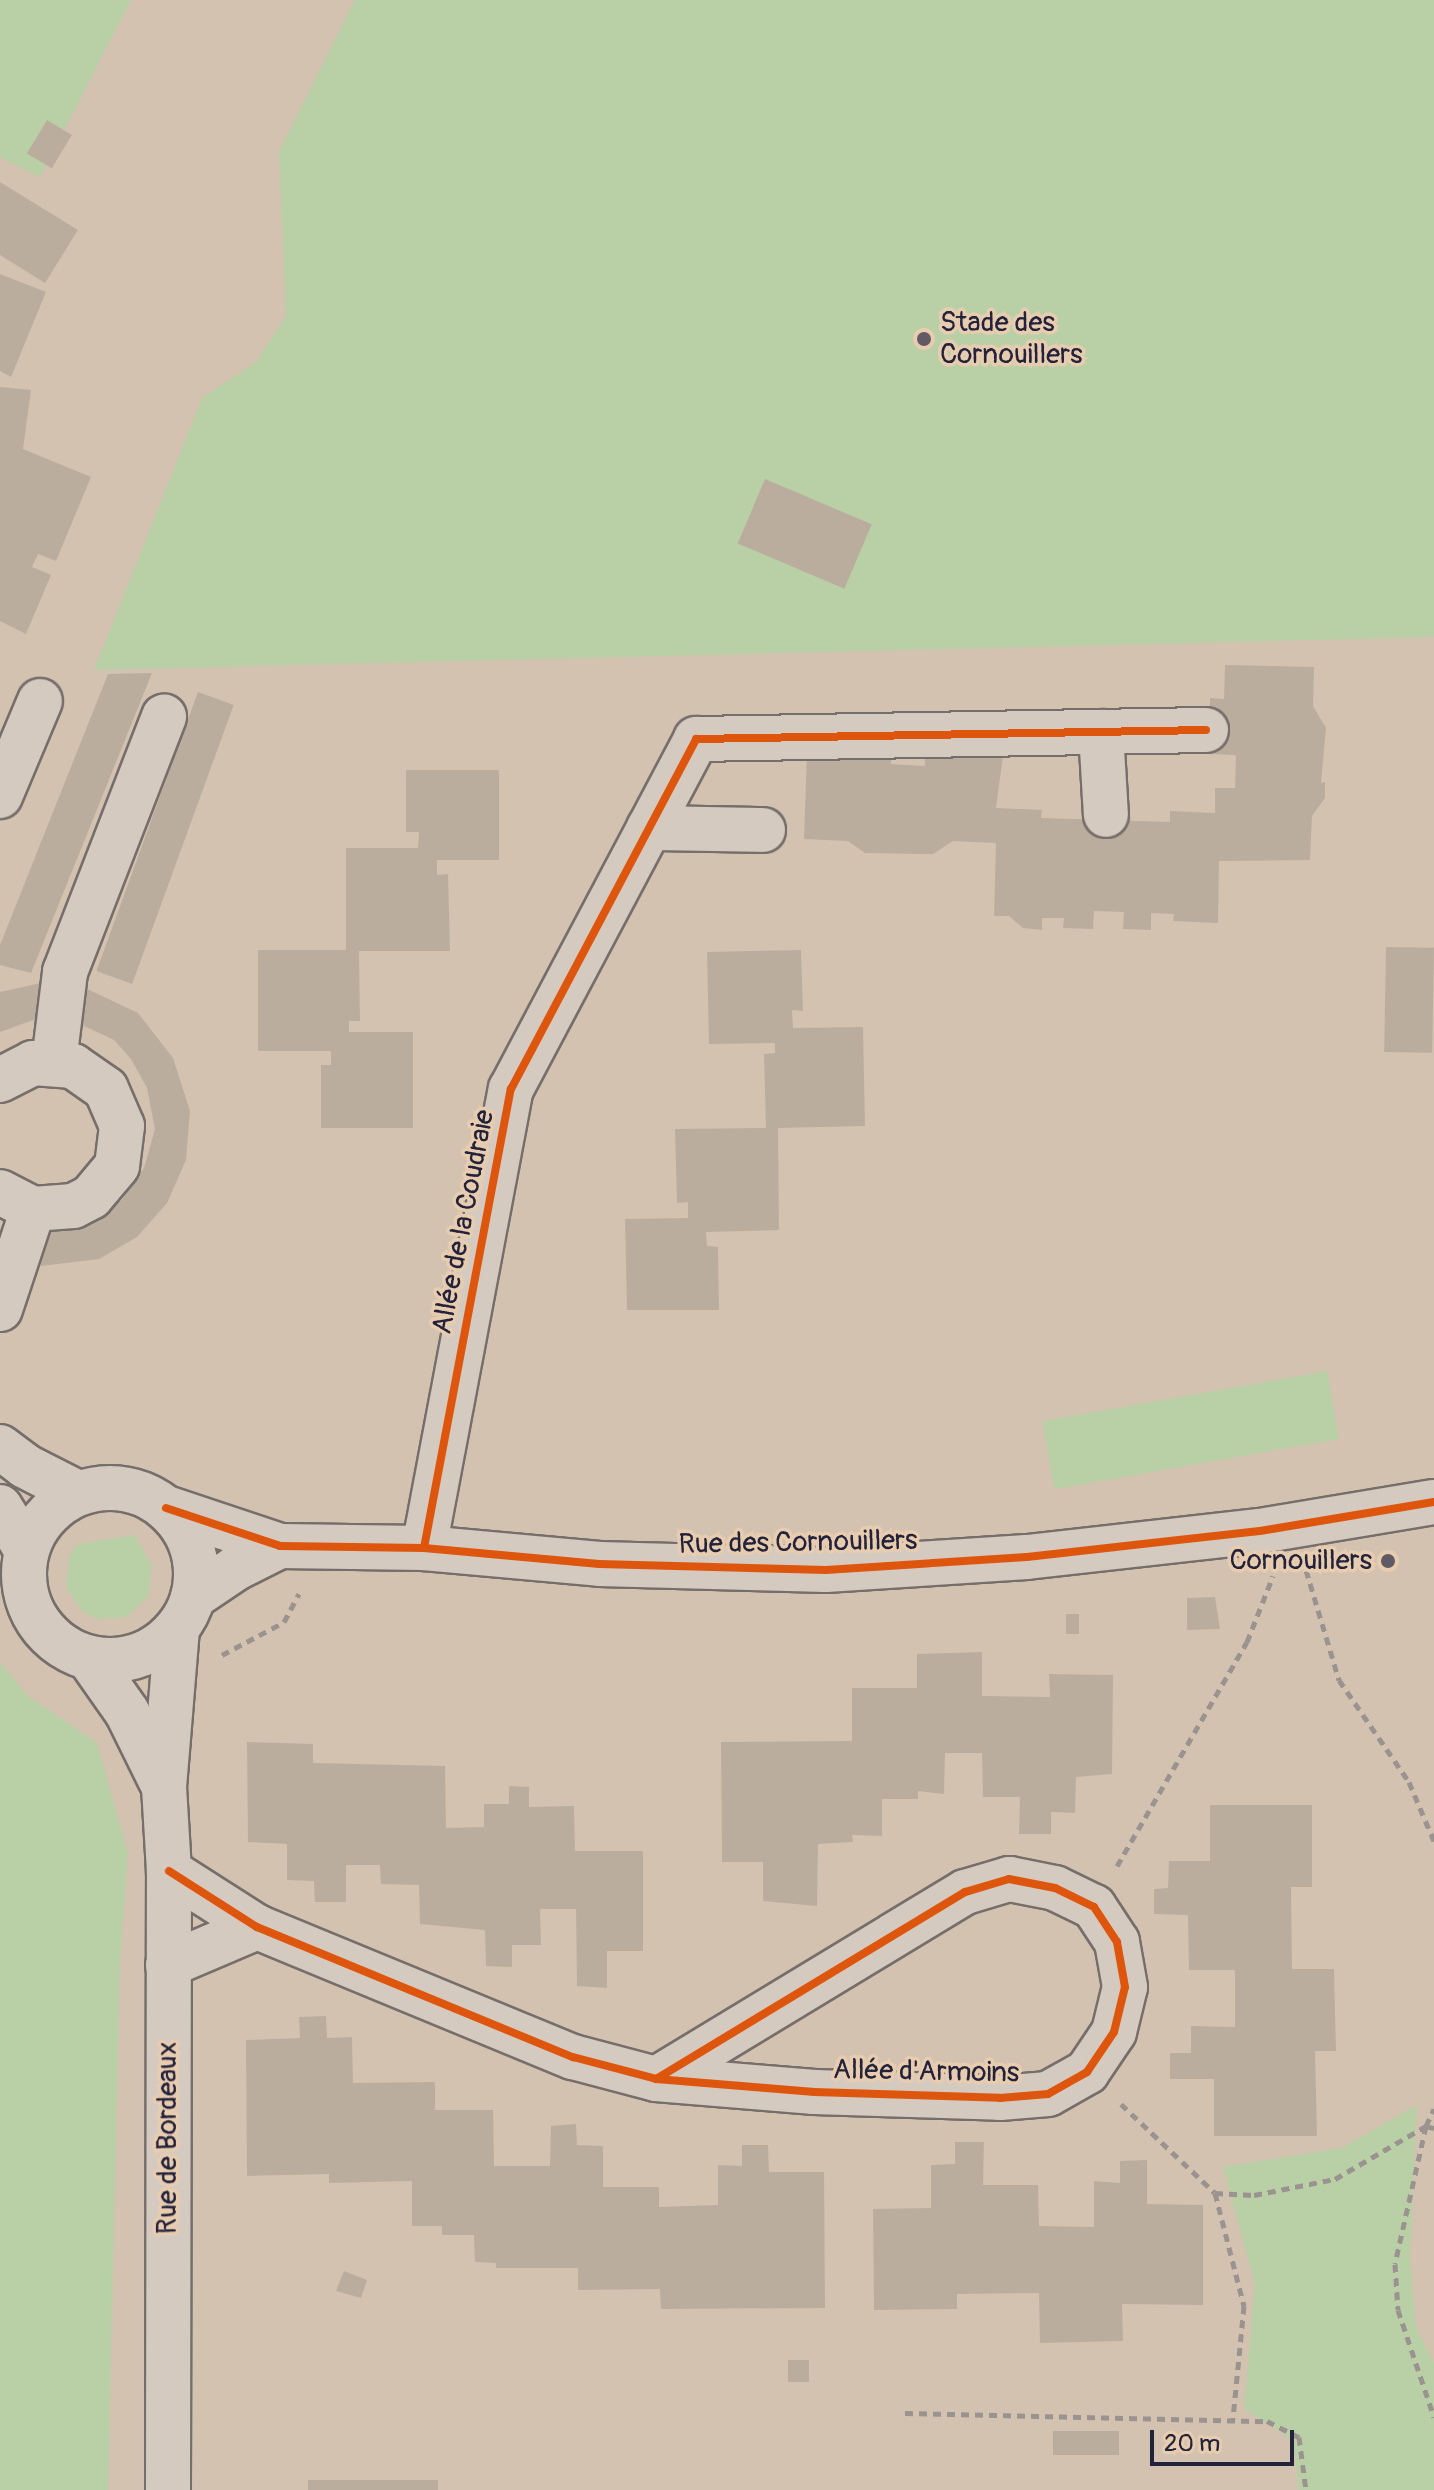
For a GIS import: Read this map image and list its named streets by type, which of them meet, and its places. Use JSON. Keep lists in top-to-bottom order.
{
  "streets": {
    "street": [
      "Allée de la Coudraie",
      "Rue des Cornouillers",
      "Allée d'Armoins",
      "Rue de Bordeaux"
    ]
  },
  "crossings": [
    ["Allée de la Coudraie", "Rue des Cornouillers"],
    ["Rue des Cornouillers", "Rue de Bordeaux"],
    ["Allée d'Armoins", "Rue de Bordeaux"]
  ],
  "places": ["Stade des Cornouillers", "Cornouillers"],
  "scale_bar": "20 m"
}
